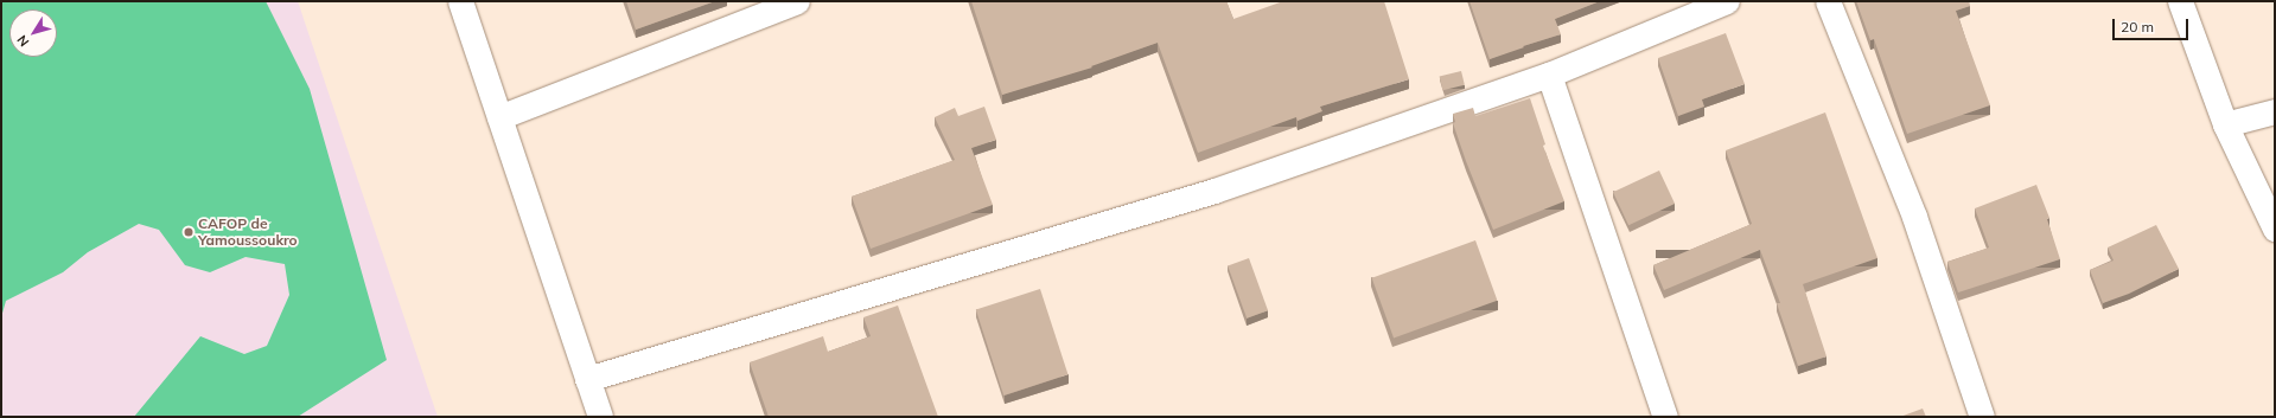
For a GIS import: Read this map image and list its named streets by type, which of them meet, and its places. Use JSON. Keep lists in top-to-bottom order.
{
  "places": ["CAFOP de Yamoussoukro"],
  "scale_bar": "20 m",
  "north": "bottom left"
}
